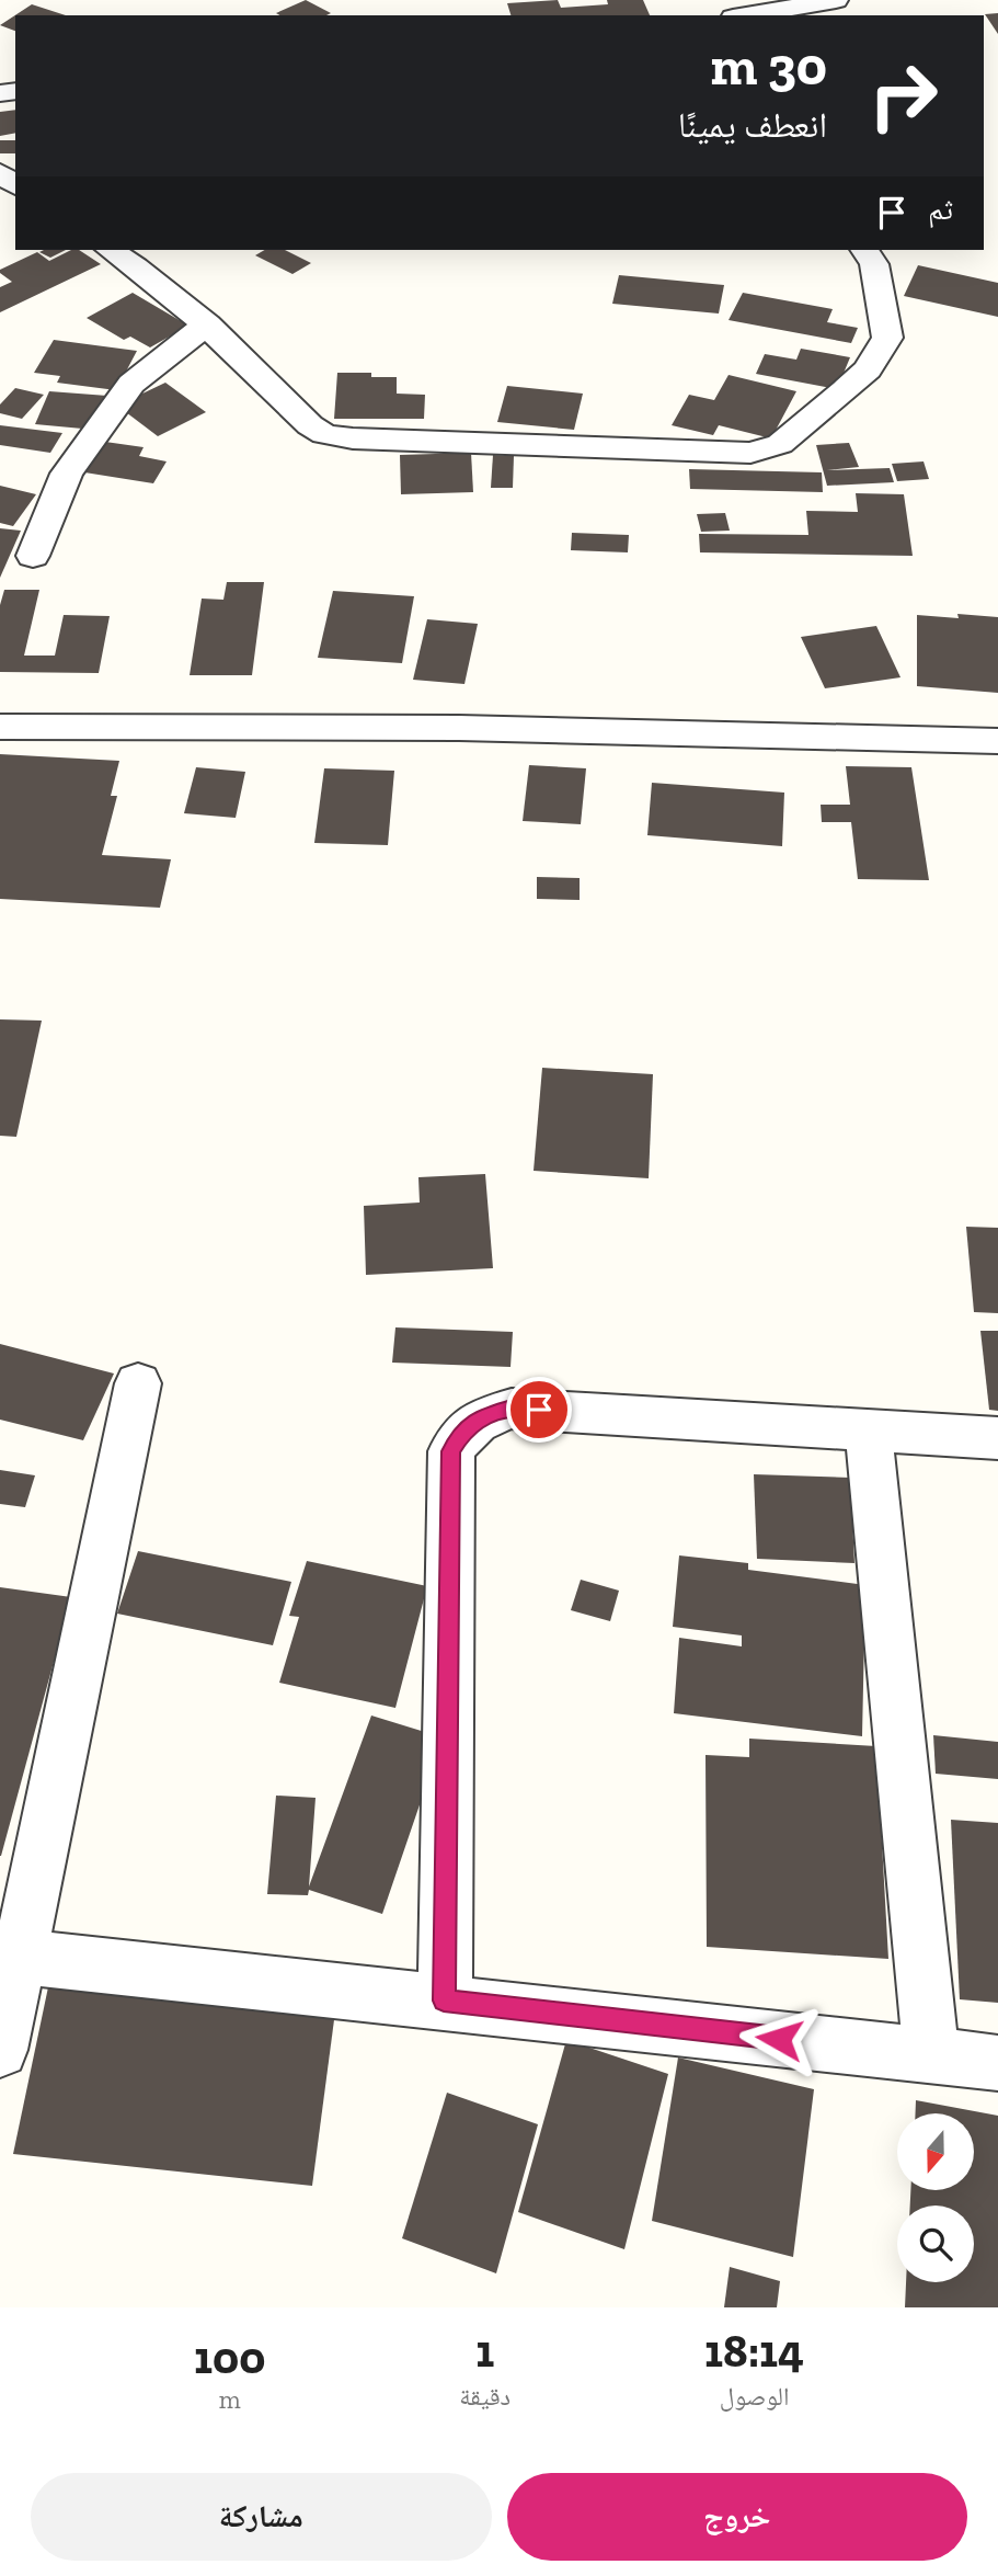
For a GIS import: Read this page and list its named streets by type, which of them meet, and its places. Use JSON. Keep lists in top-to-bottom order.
{
  "north": "bottom",
  "page": {
    "turn": ["30 m", "انعطف يمينًا"],
    "then": "ثم",
    "eta": [
      "18:14",
      "الوصول",
      "1",
      "دقيقة",
      "100",
      "m"
    ],
    "buttons": ["خروج", "مشاركة"]
  }
}
